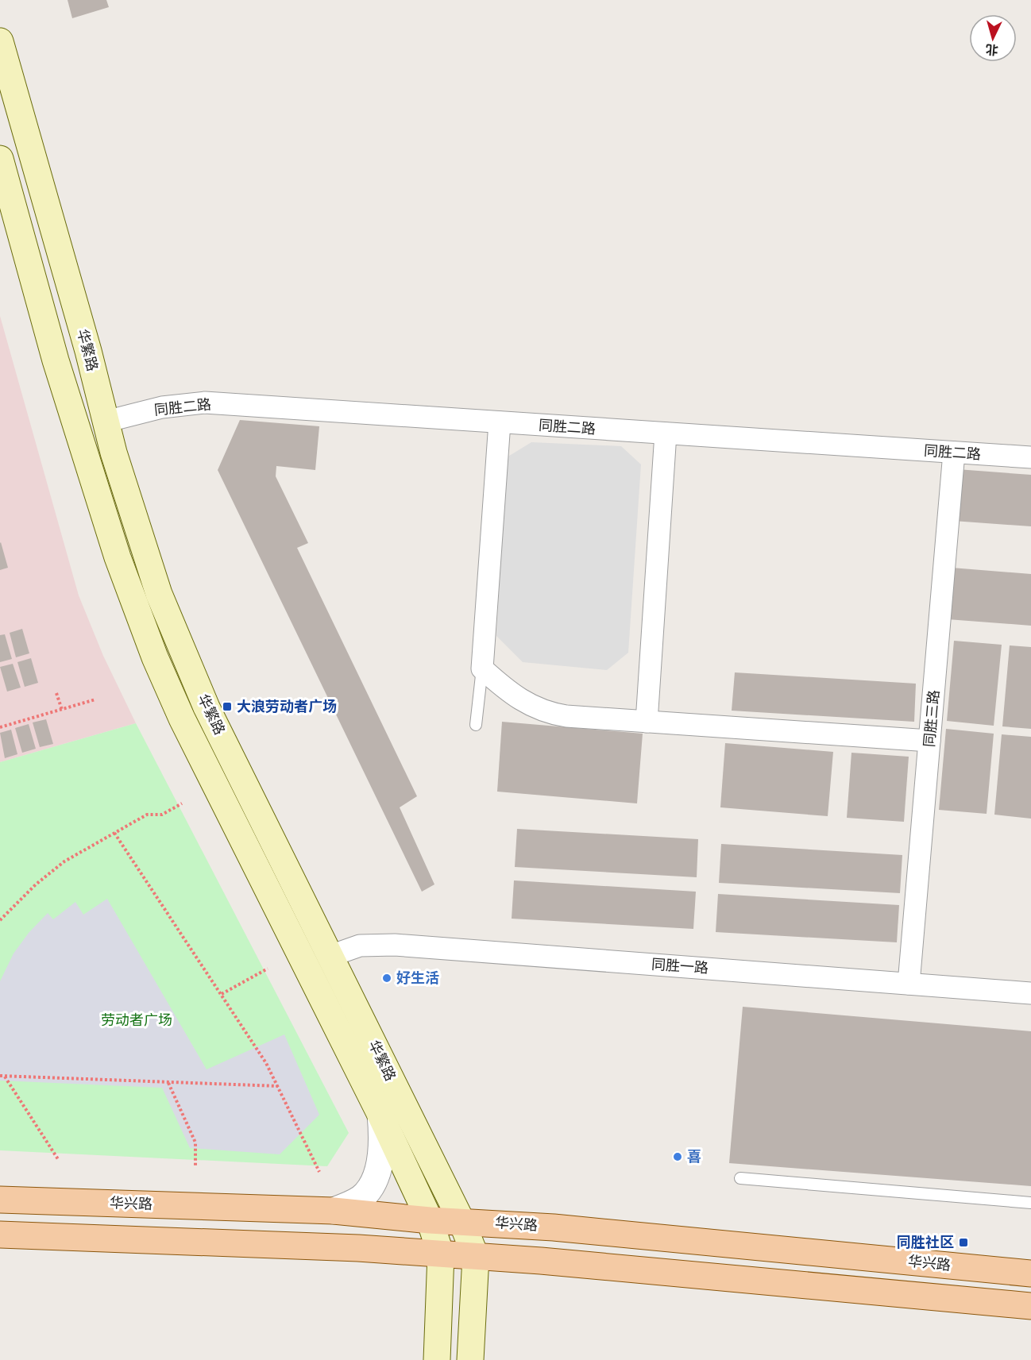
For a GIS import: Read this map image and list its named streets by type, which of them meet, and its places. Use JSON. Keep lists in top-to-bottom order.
{
  "streets": {
    "main road": ["华繁路", "华兴路"],
    "street": ["同胜二路", "同胜三路", "同胜一路"]
  },
  "crossings": [
    ["华繁路", "同胜二路"],
    ["华繁路", "同胜一路"],
    ["华繁路", "华兴路"],
    ["同胜二路", "同胜三路"],
    ["同胜三路", "同胜一路"]
  ],
  "parks": ["劳动者广场"],
  "places": {
    "transit": ["大浪劳动者广场", "同胜社区"],
    "other": ["好生活", "喜"]
  },
  "north": "bottom"
}
